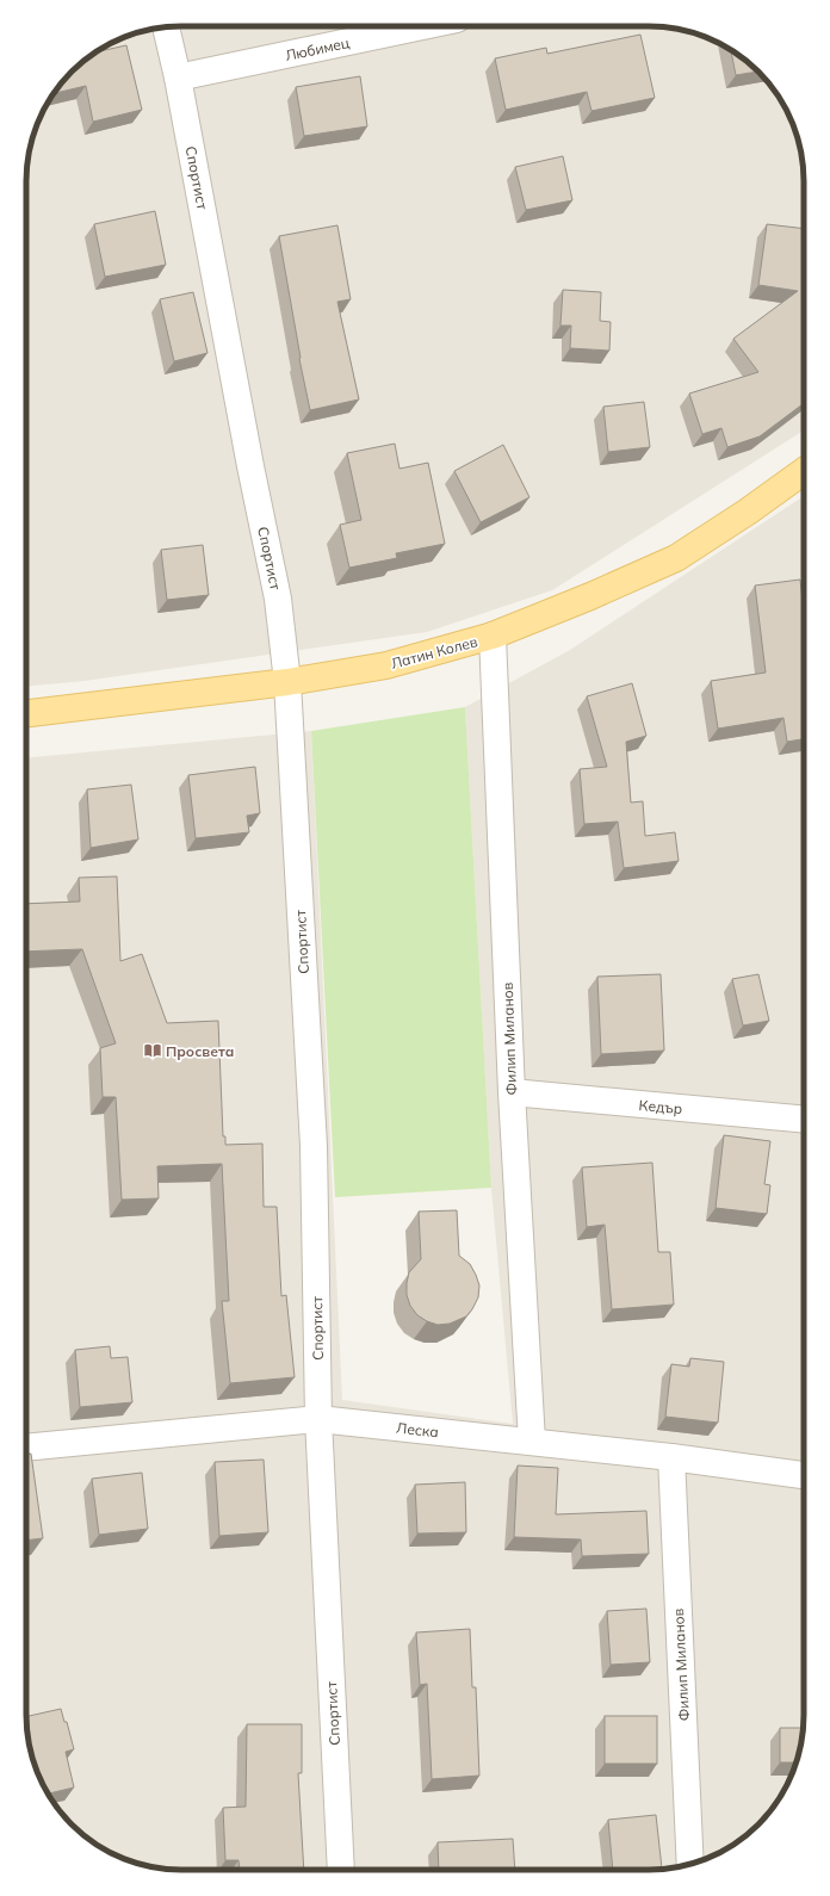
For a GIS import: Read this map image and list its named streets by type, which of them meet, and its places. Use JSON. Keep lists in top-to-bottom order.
{
  "streets": {
    "main road": ["Латин Колев"],
    "street": [
      "Любимец",
      "Спортист",
      "Филип Миланов",
      "Кедър",
      "Леска"
    ]
  },
  "crossings": [
    ["Любимец", "Спортист"],
    ["Спортист", "Латин Колев"],
    ["Спортист", "Леска"],
    ["Латин Колев", "Филип Миланов"],
    ["Филип Миланов", "Кедър"],
    ["Филип Миланов", "Леска"]
  ],
  "places": {
    "library": ["Просвета"]
  }
}
